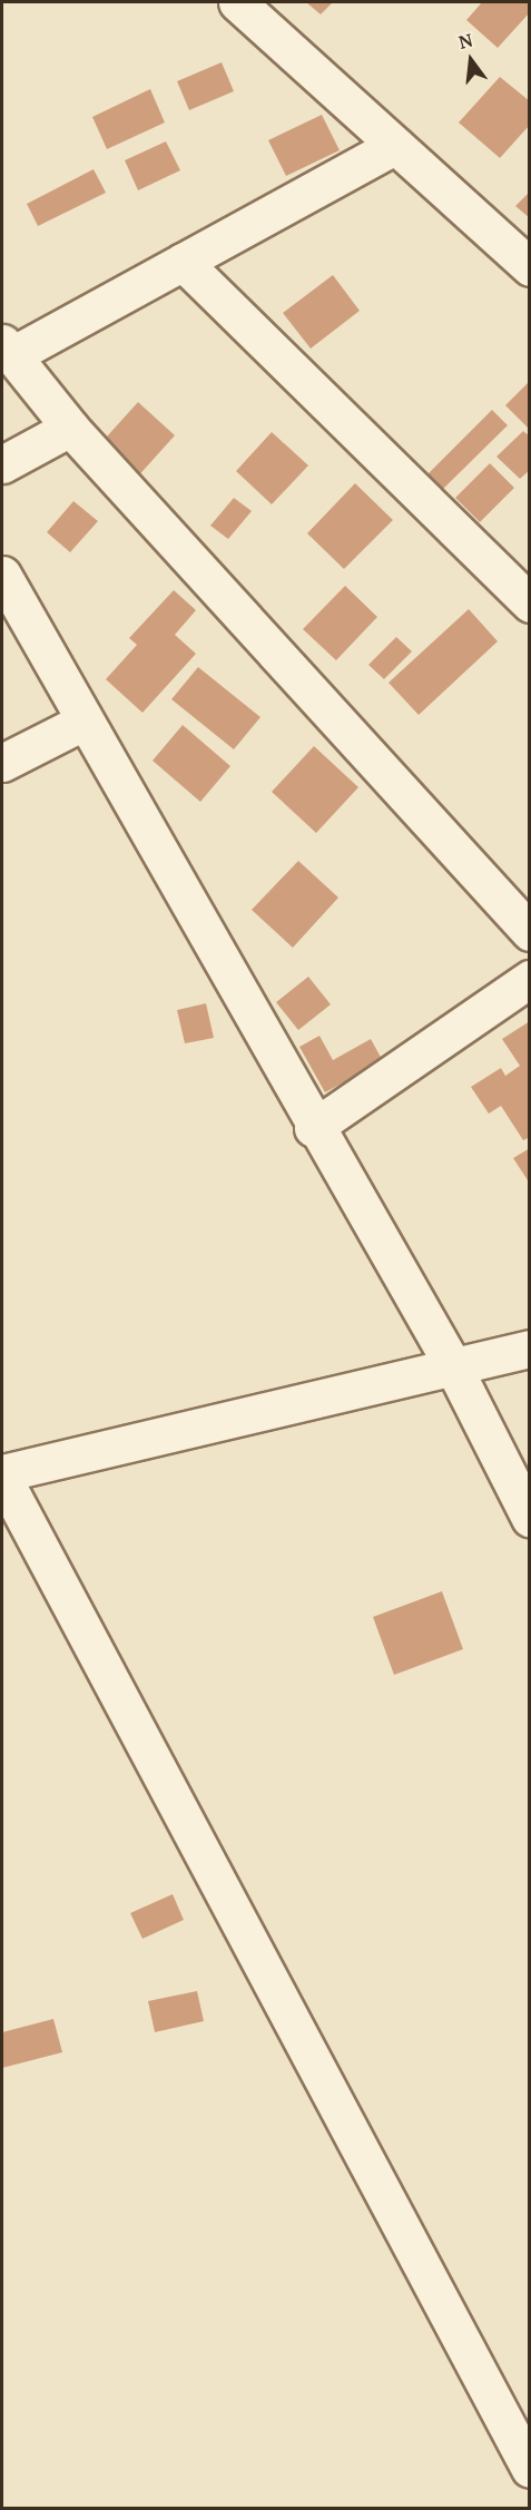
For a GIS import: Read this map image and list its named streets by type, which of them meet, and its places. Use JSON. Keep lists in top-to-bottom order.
{
  "north": "top"
}
